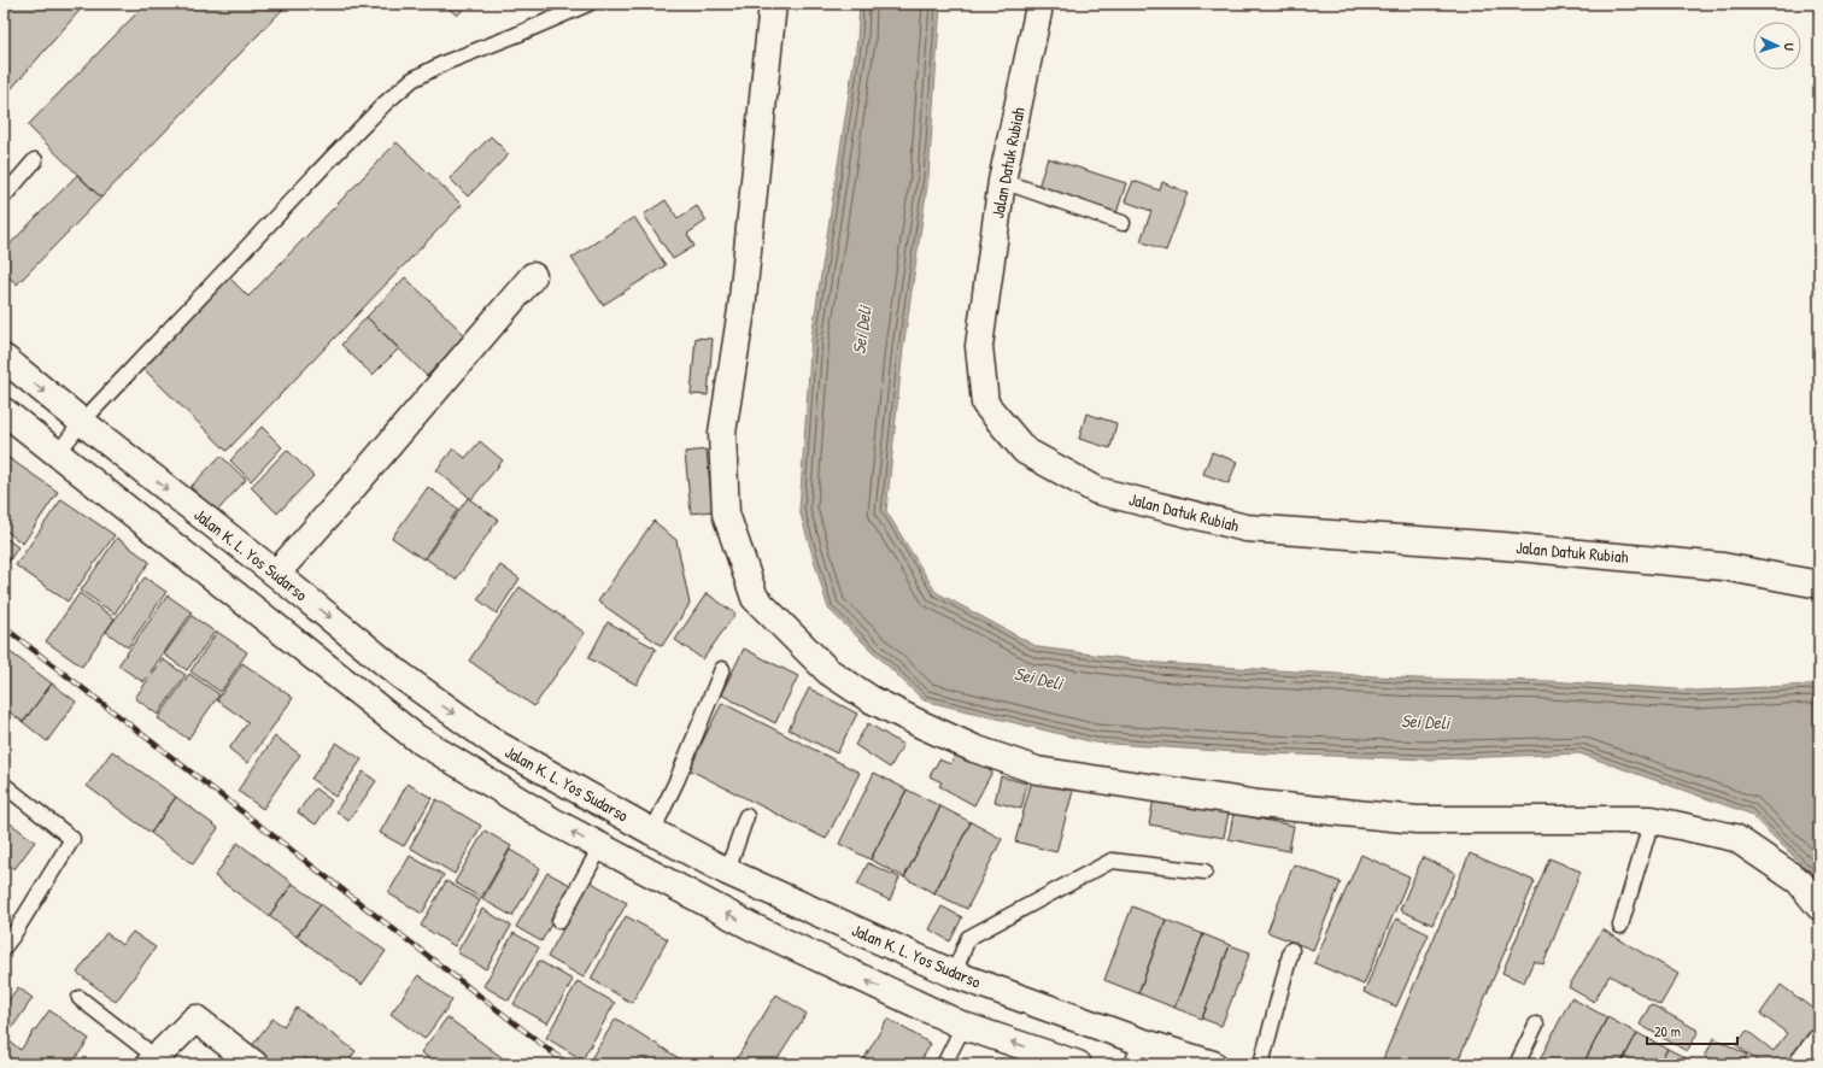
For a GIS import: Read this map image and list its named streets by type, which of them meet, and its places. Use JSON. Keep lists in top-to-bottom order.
{
  "streets": {
    "main road": ["Jalan Datuk Rubiah", "Jalan K. L. Yos Sudarso"]
  },
  "water": ["Sei Deli"],
  "scale_bar": "20 m",
  "north": "right"
}
